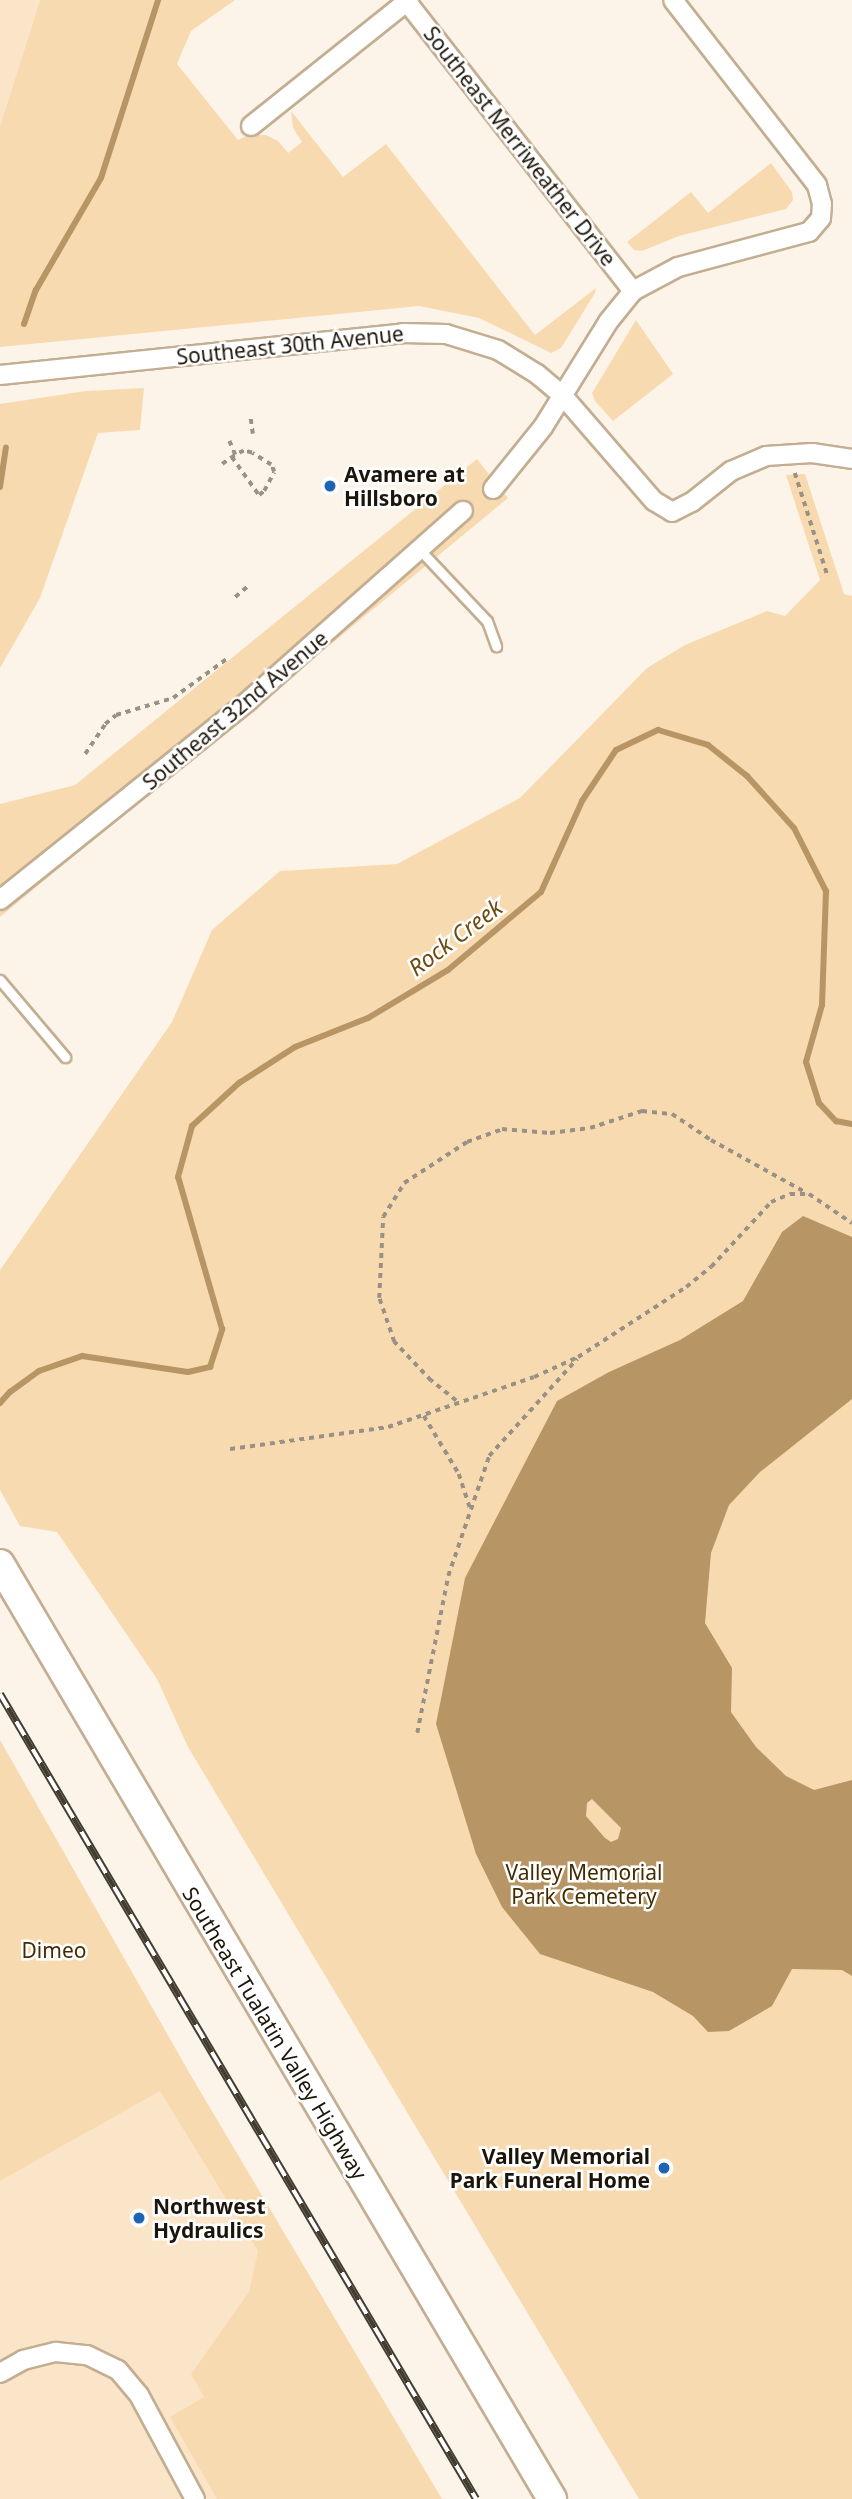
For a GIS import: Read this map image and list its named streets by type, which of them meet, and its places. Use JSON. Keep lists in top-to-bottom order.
{
  "streets": {
    "main road": ["Southeast Tualatin Valley Highway"],
    "street": ["Southeast Merriweather Drive", "Southeast 30th Avenue", "Southeast 32nd Avenue"]
  },
  "water": ["Rock Creek"],
  "parks": ["Valley Memorial Park Cemetery", "Dimeo"],
  "places": ["Avamere at Hillsboro", "Valley Memorial Park Funeral Home", "Northwest Hydraulics"]
}
